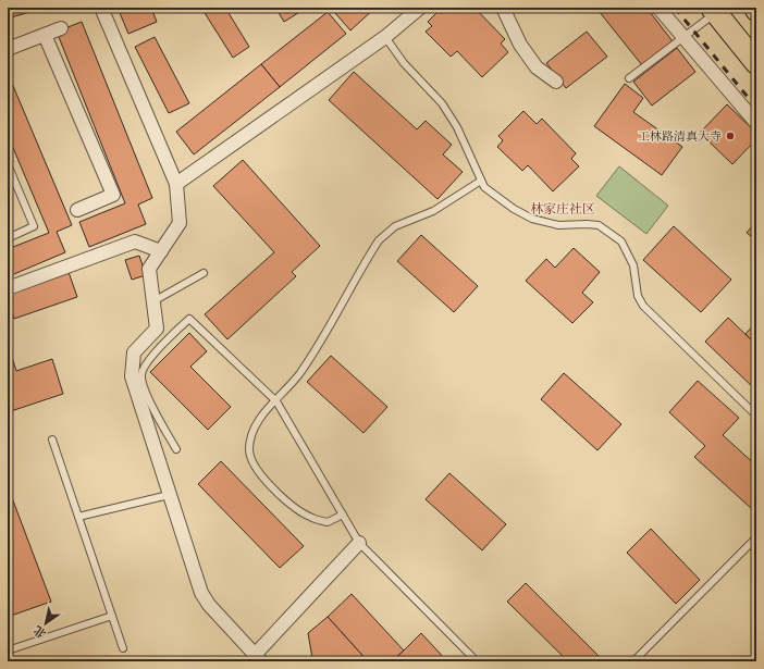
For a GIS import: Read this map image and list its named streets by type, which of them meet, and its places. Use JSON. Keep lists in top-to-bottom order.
{
  "districts": ["林家庄社区"],
  "places": ["工林路清真大寺"],
  "north": "bottom left"
}
